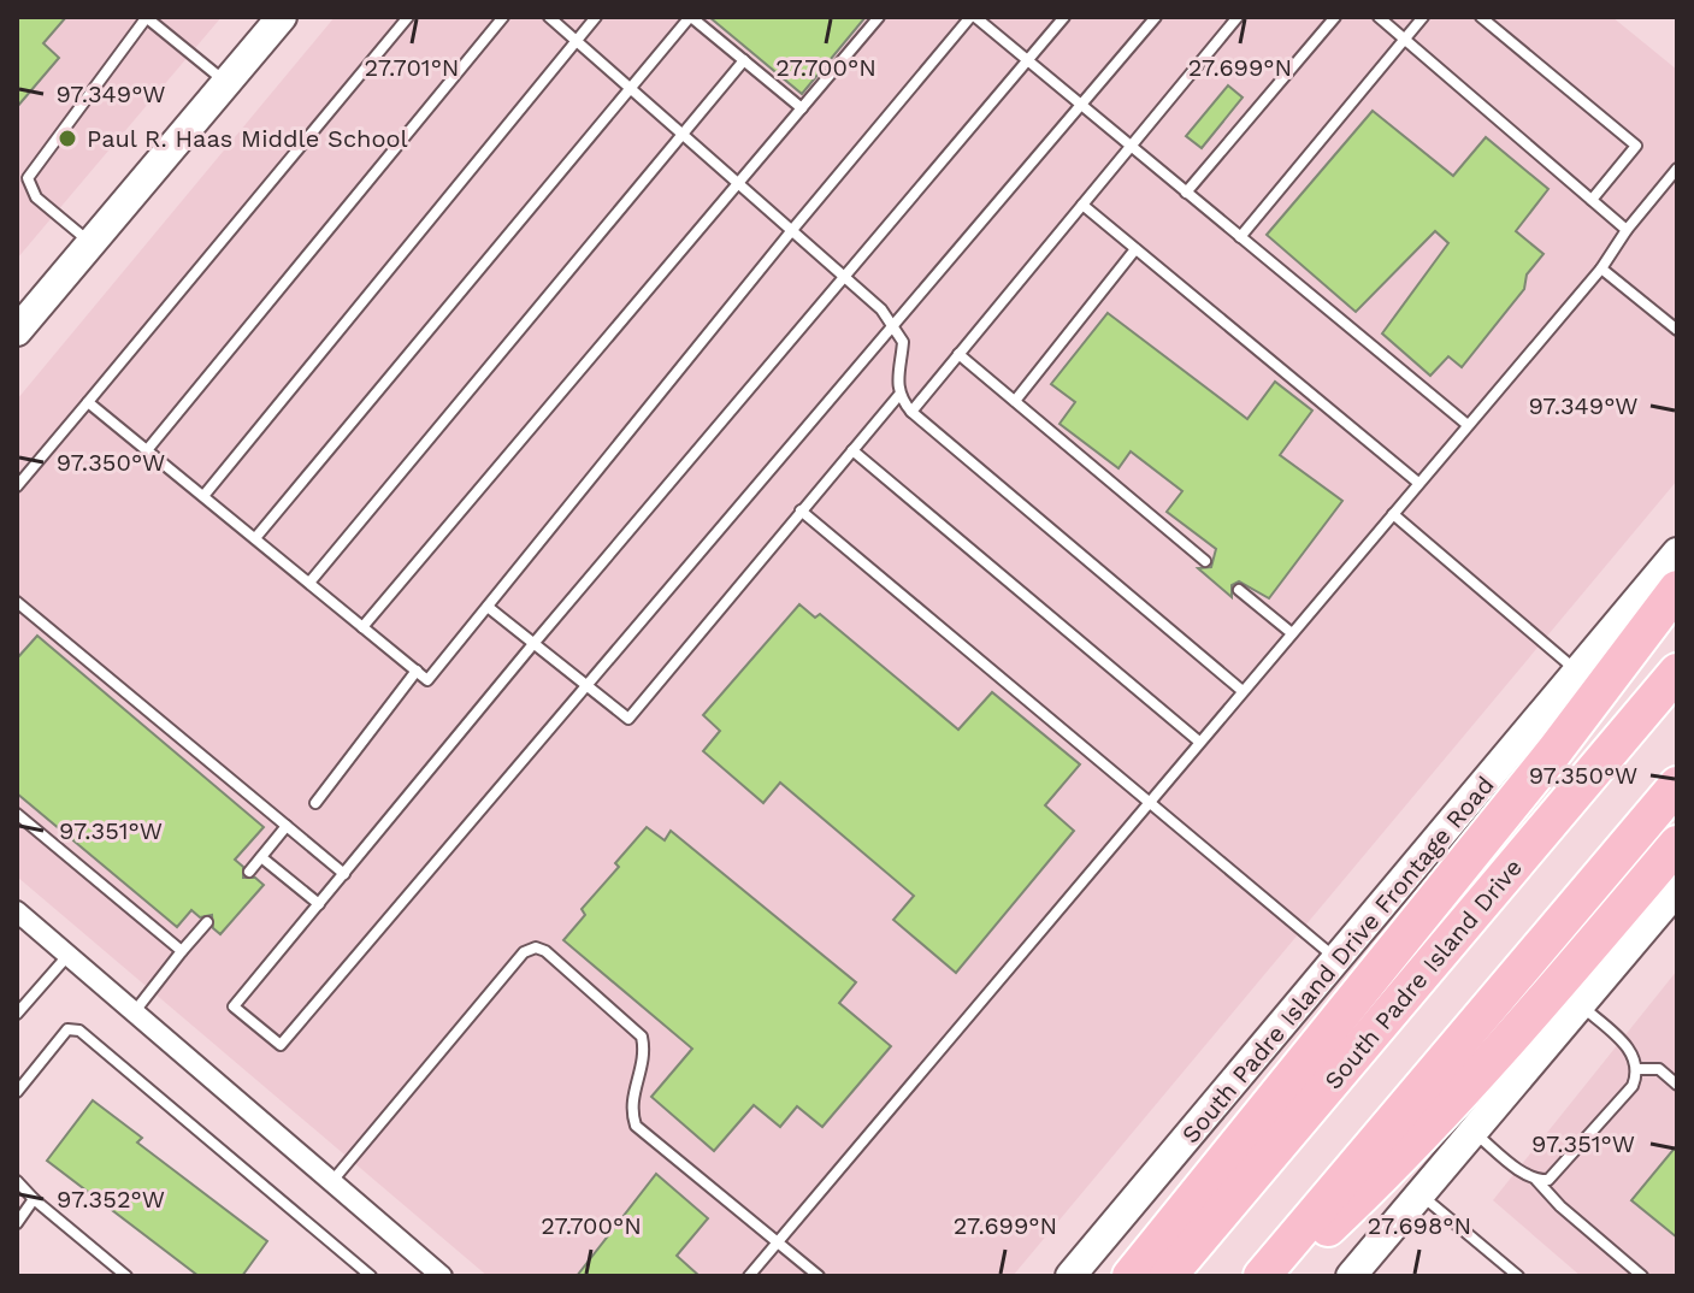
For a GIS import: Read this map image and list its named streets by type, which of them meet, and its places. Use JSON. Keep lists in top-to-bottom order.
{
  "streets": {
    "highway": ["South Padre Island Drive"],
    "main road": ["South Padre Island Drive Frontage Road"]
  },
  "places": ["Paul R. Haas Middle School"],
  "coordinates": [
    "27.701°N",
    "27.700°N",
    "27.699°N",
    "97.349°W",
    "97.350°W",
    "97.351°W",
    "97.352°W",
    "27.698°N"
  ]
}
